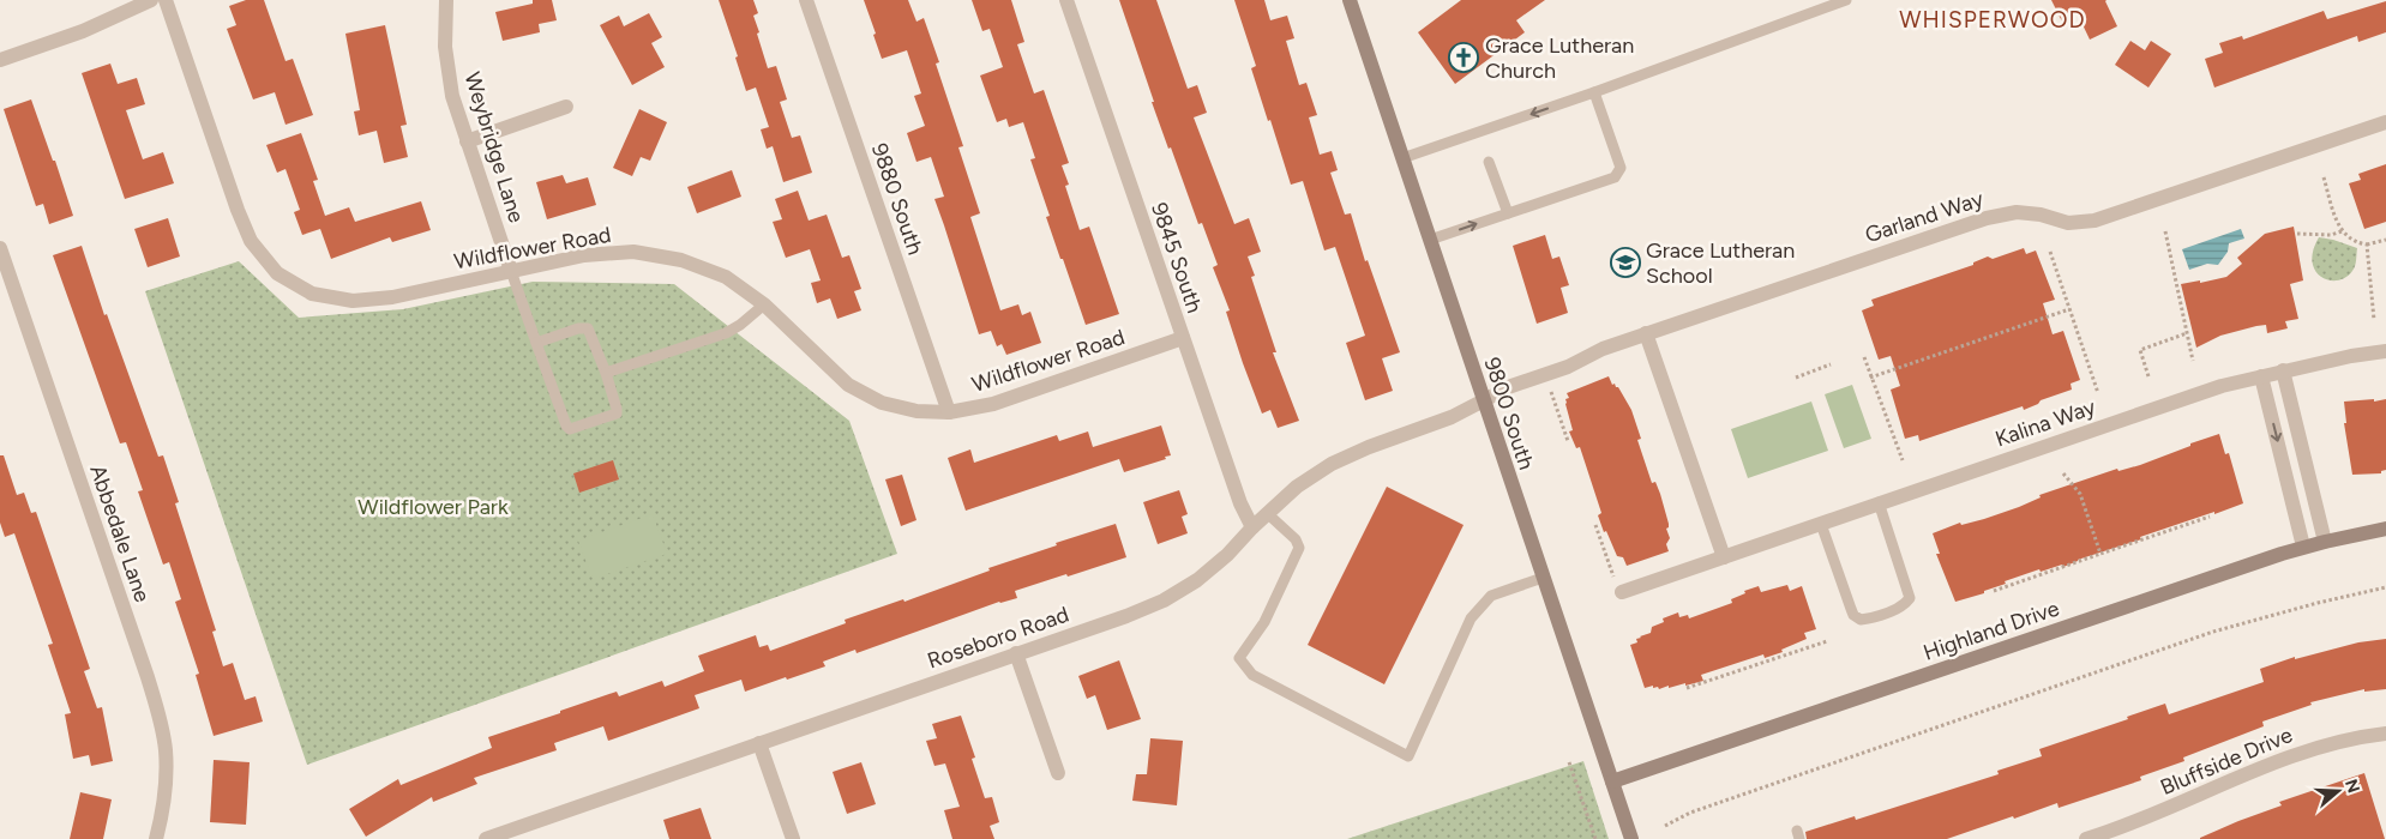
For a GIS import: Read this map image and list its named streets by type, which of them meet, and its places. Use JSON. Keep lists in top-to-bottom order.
{
  "streets": {
    "street": [
      "Weybridge Lane",
      "9880 South",
      "Garland Way",
      "Wildflower Road",
      "9845 South",
      "9800 South",
      "Kalina Way",
      "Abbedale Lane",
      "Highland Drive",
      "Roseboro Road",
      "Bluffside Drive"
    ]
  },
  "crossings": [
    ["Weybridge Lane", "Wildflower Road"],
    ["9880 South", "Wildflower Road"],
    ["Garland Way", "9800 South"],
    ["Garland Way", "Roseboro Road"],
    ["Wildflower Road", "9845 South"],
    ["9845 South", "Roseboro Road"],
    ["9800 South", "Highland Drive"],
    ["9800 South", "Roseboro Road"]
  ],
  "districts": ["WHISPERWOOD"],
  "parks": ["Wildflower Park"],
  "places": {
    "church": ["Grace Lutheran Church"],
    "school or university": ["Grace Lutheran School"]
  },
  "north": "right"
}
